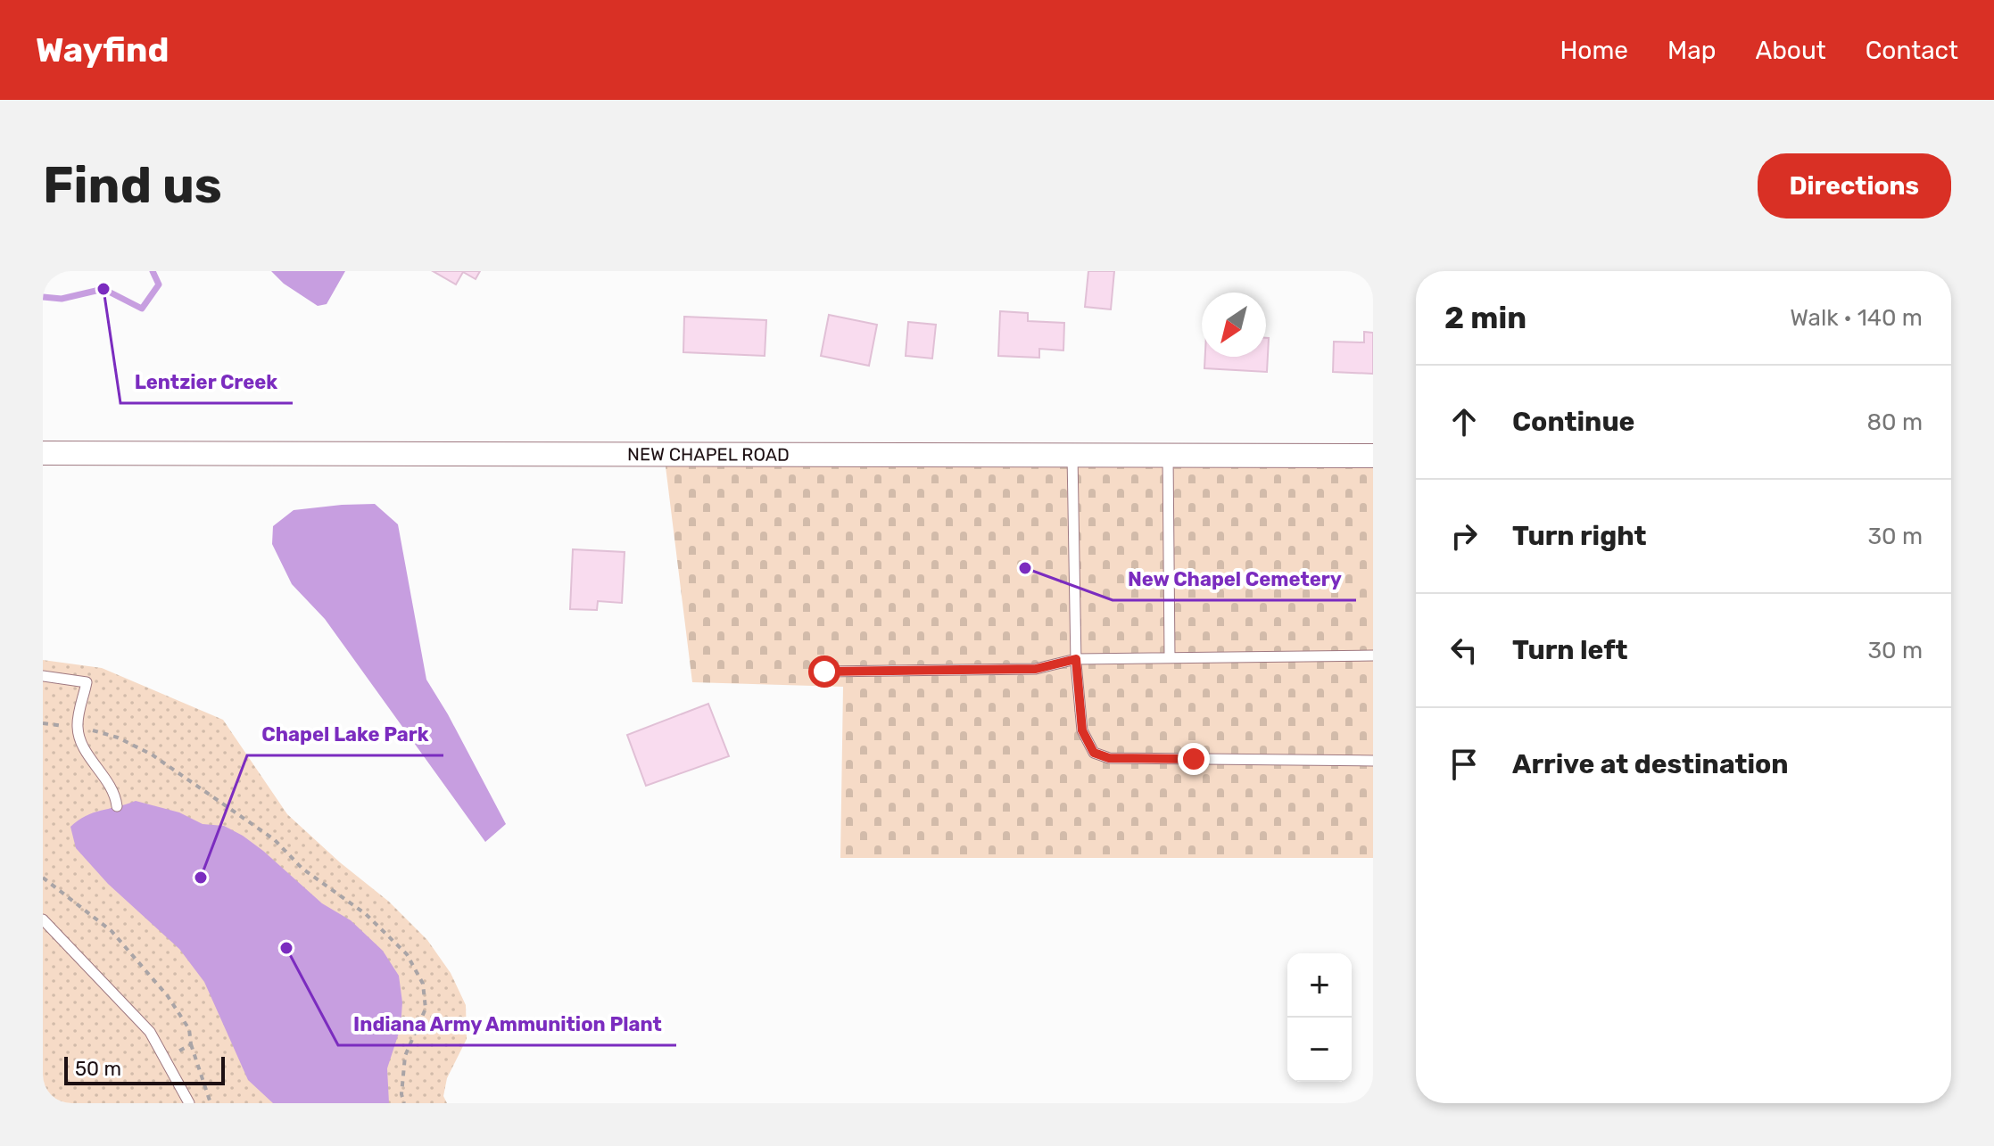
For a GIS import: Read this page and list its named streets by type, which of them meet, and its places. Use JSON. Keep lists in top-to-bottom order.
{
  "streets": {
    "street": ["NEW CHAPEL ROAD"]
  },
  "places": [
    "Lentzier Creek",
    "New Chapel Cemetery",
    "Chapel Lake Park",
    "Indiana Army Ammunition Plant"
  ],
  "scale_bar": "50 m",
  "north": "bottom left",
  "page": {
    "header": "Wayfind",
    "nav": [
      "Home",
      "Map",
      "About",
      "Contact"
    ],
    "buttons": "Directions",
    "title": "Find us",
    "heading": ["2 min", "Walk · 140 m"],
    "list": [
      ["Continue", "80 m"],
      ["Turn right", "30 m"],
      ["Turn left", "30 m"],
      "Arrive at destination"
    ],
    "map_buttons": ["+", "−"],
    "scale": "50 m"
  }
}
